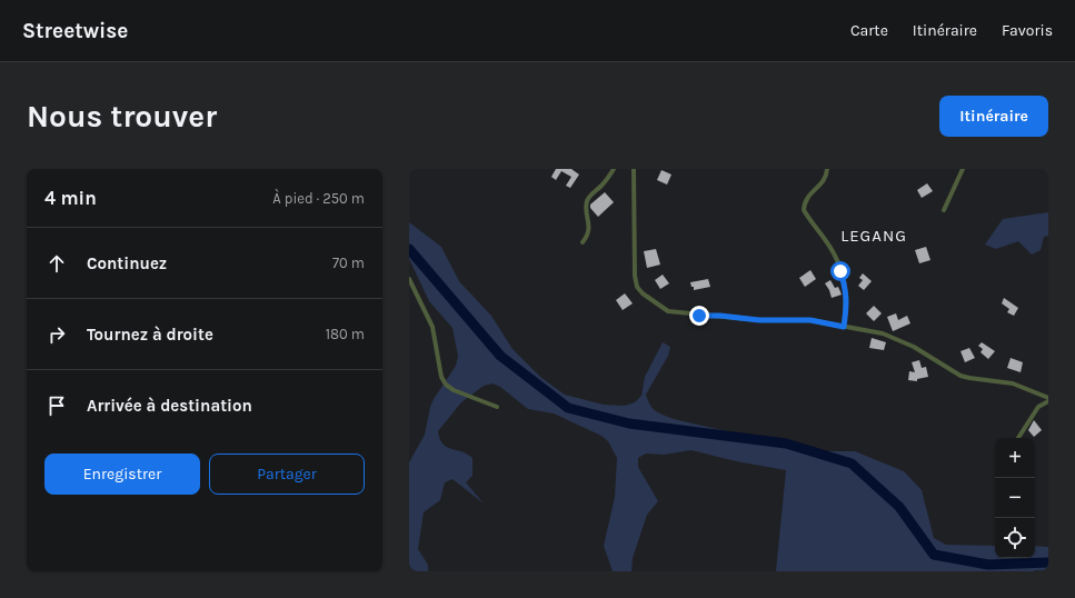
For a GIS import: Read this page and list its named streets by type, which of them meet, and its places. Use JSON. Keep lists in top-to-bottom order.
{
  "districts": ["LEGANG"],
  "page": {
    "header": "Streetwise",
    "nav": ["Carte", "Itinéraire", "Favoris"],
    "buttons": [
      "Itinéraire",
      ["Enregistrer", "Partager"]
    ],
    "title": "Nous trouver",
    "heading": ["4 min", "À pied · 250 m"],
    "list": [
      ["Continuez", "70 m"],
      ["Tournez à droite", "180 m"],
      "Arrivée à destination"
    ],
    "map_buttons": ["+", "−"]
  }
}
